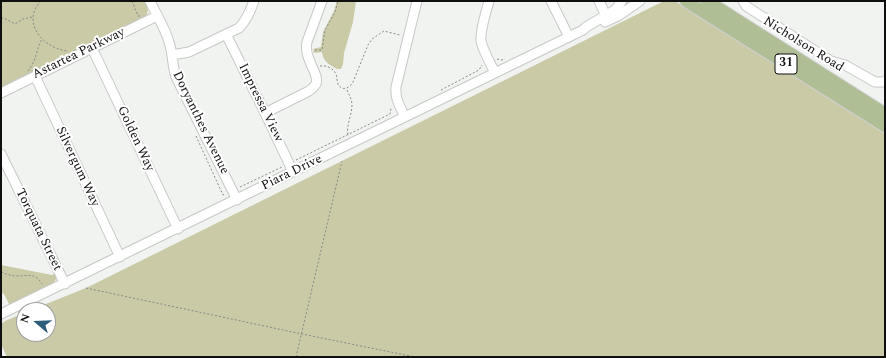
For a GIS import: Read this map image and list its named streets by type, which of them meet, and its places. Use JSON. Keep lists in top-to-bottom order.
{
  "streets": {
    "main road": ["Nicholson Road", "31"],
    "street": [
      "Astartea Parkway",
      "Impressa View",
      "Doryanthes Avenue",
      "Golden Way",
      "Silvergum Way",
      "Piara Drive",
      "Torquata Street"
    ]
  },
  "crossings": [
    ["Astartea Parkway", "Doryanthes Avenue"],
    ["Astartea Parkway", "Golden Way"],
    ["Astartea Parkway", "Silvergum Way"],
    ["Impressa View", "Piara Drive"],
    ["Doryanthes Avenue", "Piara Drive"],
    ["Golden Way", "Piara Drive"],
    ["Silvergum Way", "Piara Drive"],
    ["Piara Drive", "Torquata Street"]
  ],
  "north": "left"
}
